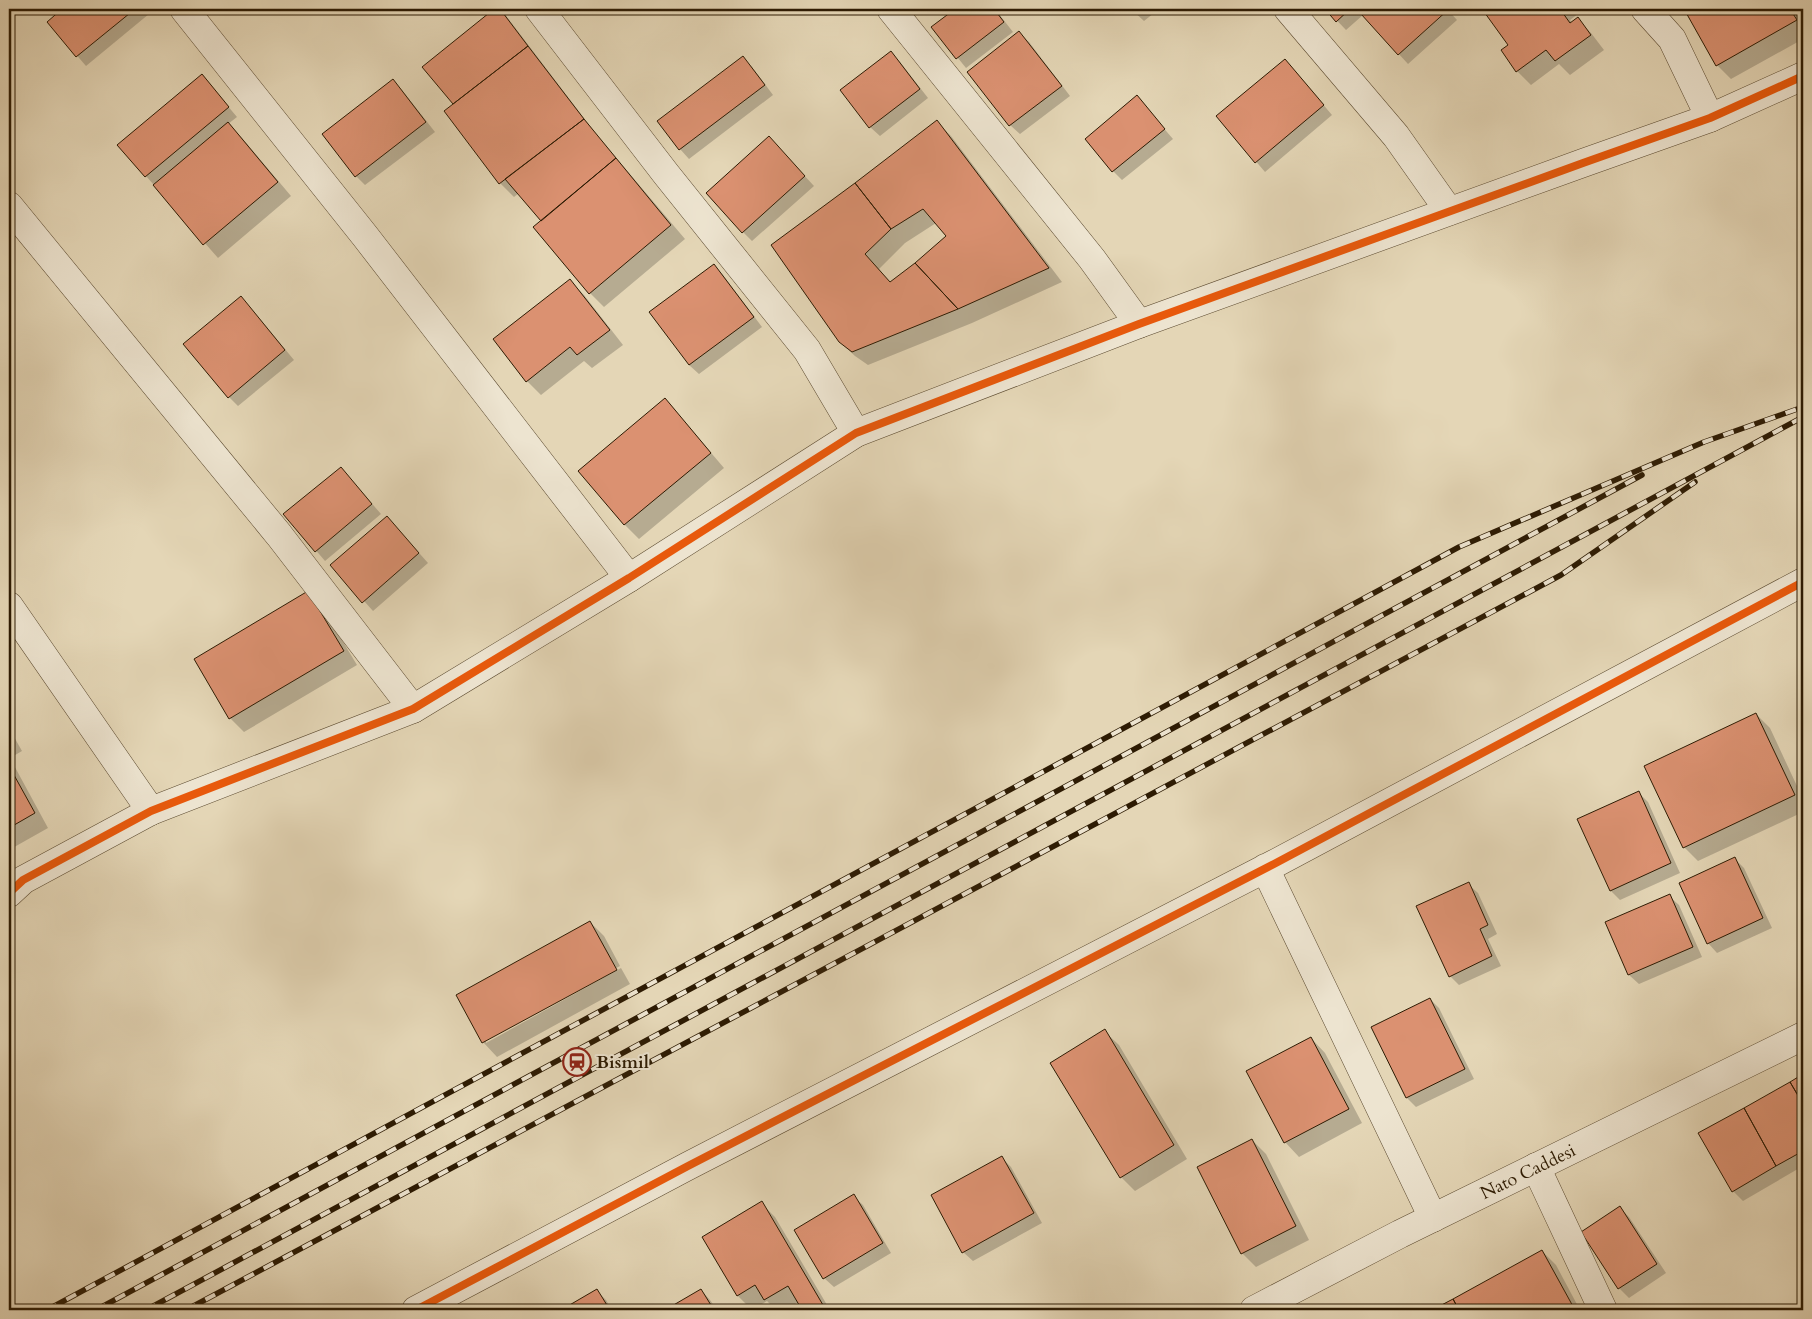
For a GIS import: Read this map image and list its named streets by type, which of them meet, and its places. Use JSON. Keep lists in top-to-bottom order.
{
  "streets": {
    "street": ["Nato Caddesi"]
  },
  "places": {
    "station": ["Bismil"]
  }
}
